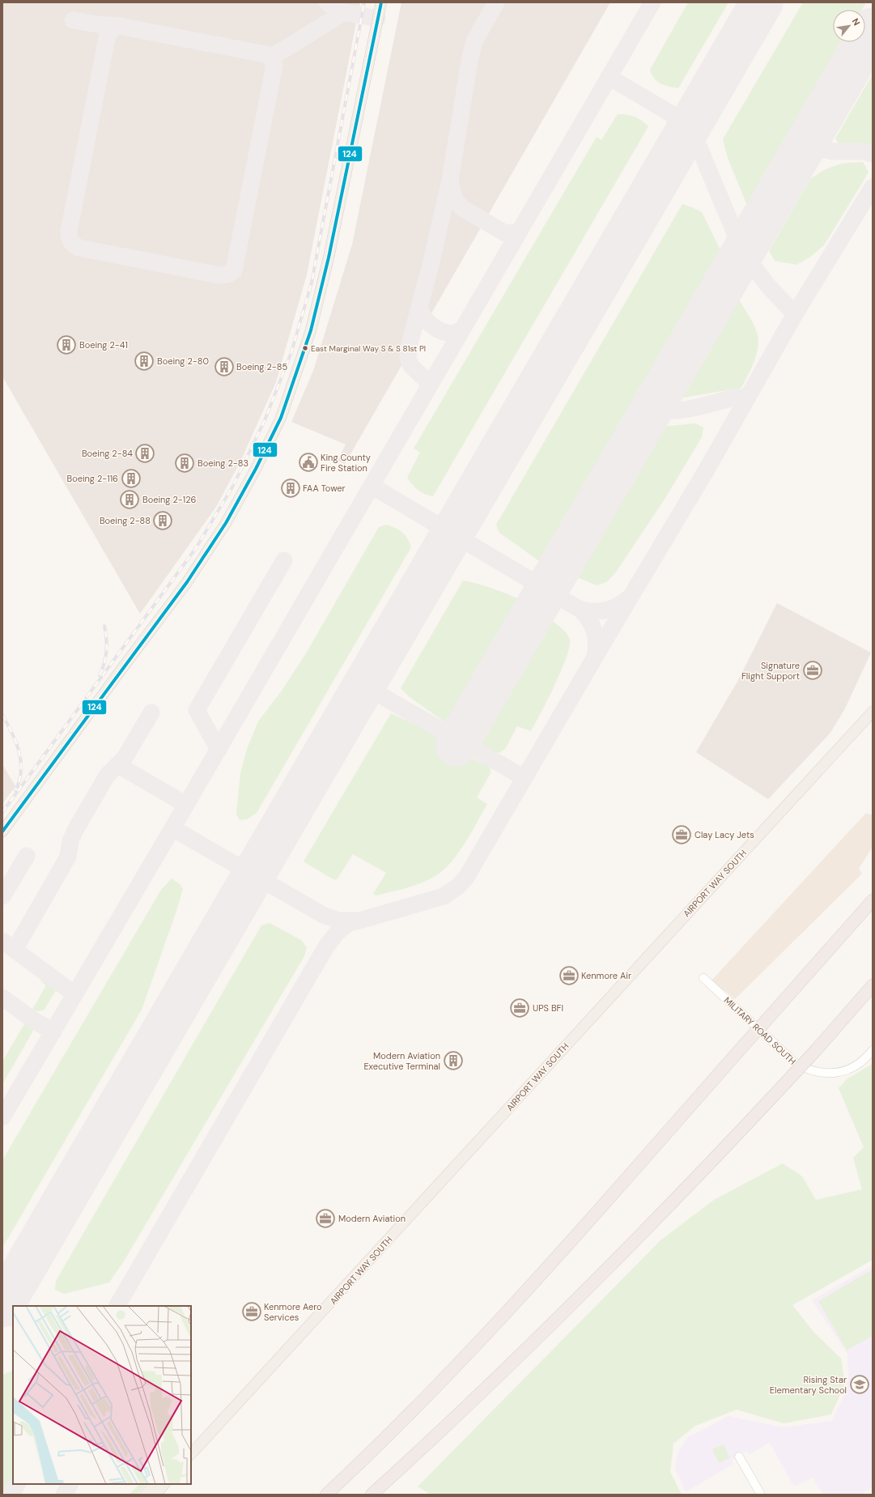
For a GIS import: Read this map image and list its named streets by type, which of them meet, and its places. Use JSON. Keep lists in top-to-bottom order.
{
  "streets": {
    "main road": ["AIRPORT WAY SOUTH"],
    "street": ["MILITARY ROAD SOUTH"]
  },
  "places": {
    "building": [
      "Boeing 2-41",
      "Boeing 2-80",
      "Boeing 2-85",
      "Boeing 2-84",
      "Boeing 2-83",
      "Boeing 2-116",
      "FAA Tower",
      "Boeing 2-126",
      "Boeing 2-88",
      "Modern Aviation Executive Terminal"
    ],
    "other": ["East Marginal Way S & S 81st Pl"],
    "public building": ["King County Fire Station"],
    "office": [
      "Signature Flight Support",
      "Clay Lacy Jets",
      "Kenmore Air",
      "UPS BFI",
      "Modern Aviation",
      "Kenmore Aero Services"
    ],
    "school or university": ["Rising Star Elementary School"]
  },
  "lines": ["transit line 124"],
  "north": "top right"
}
